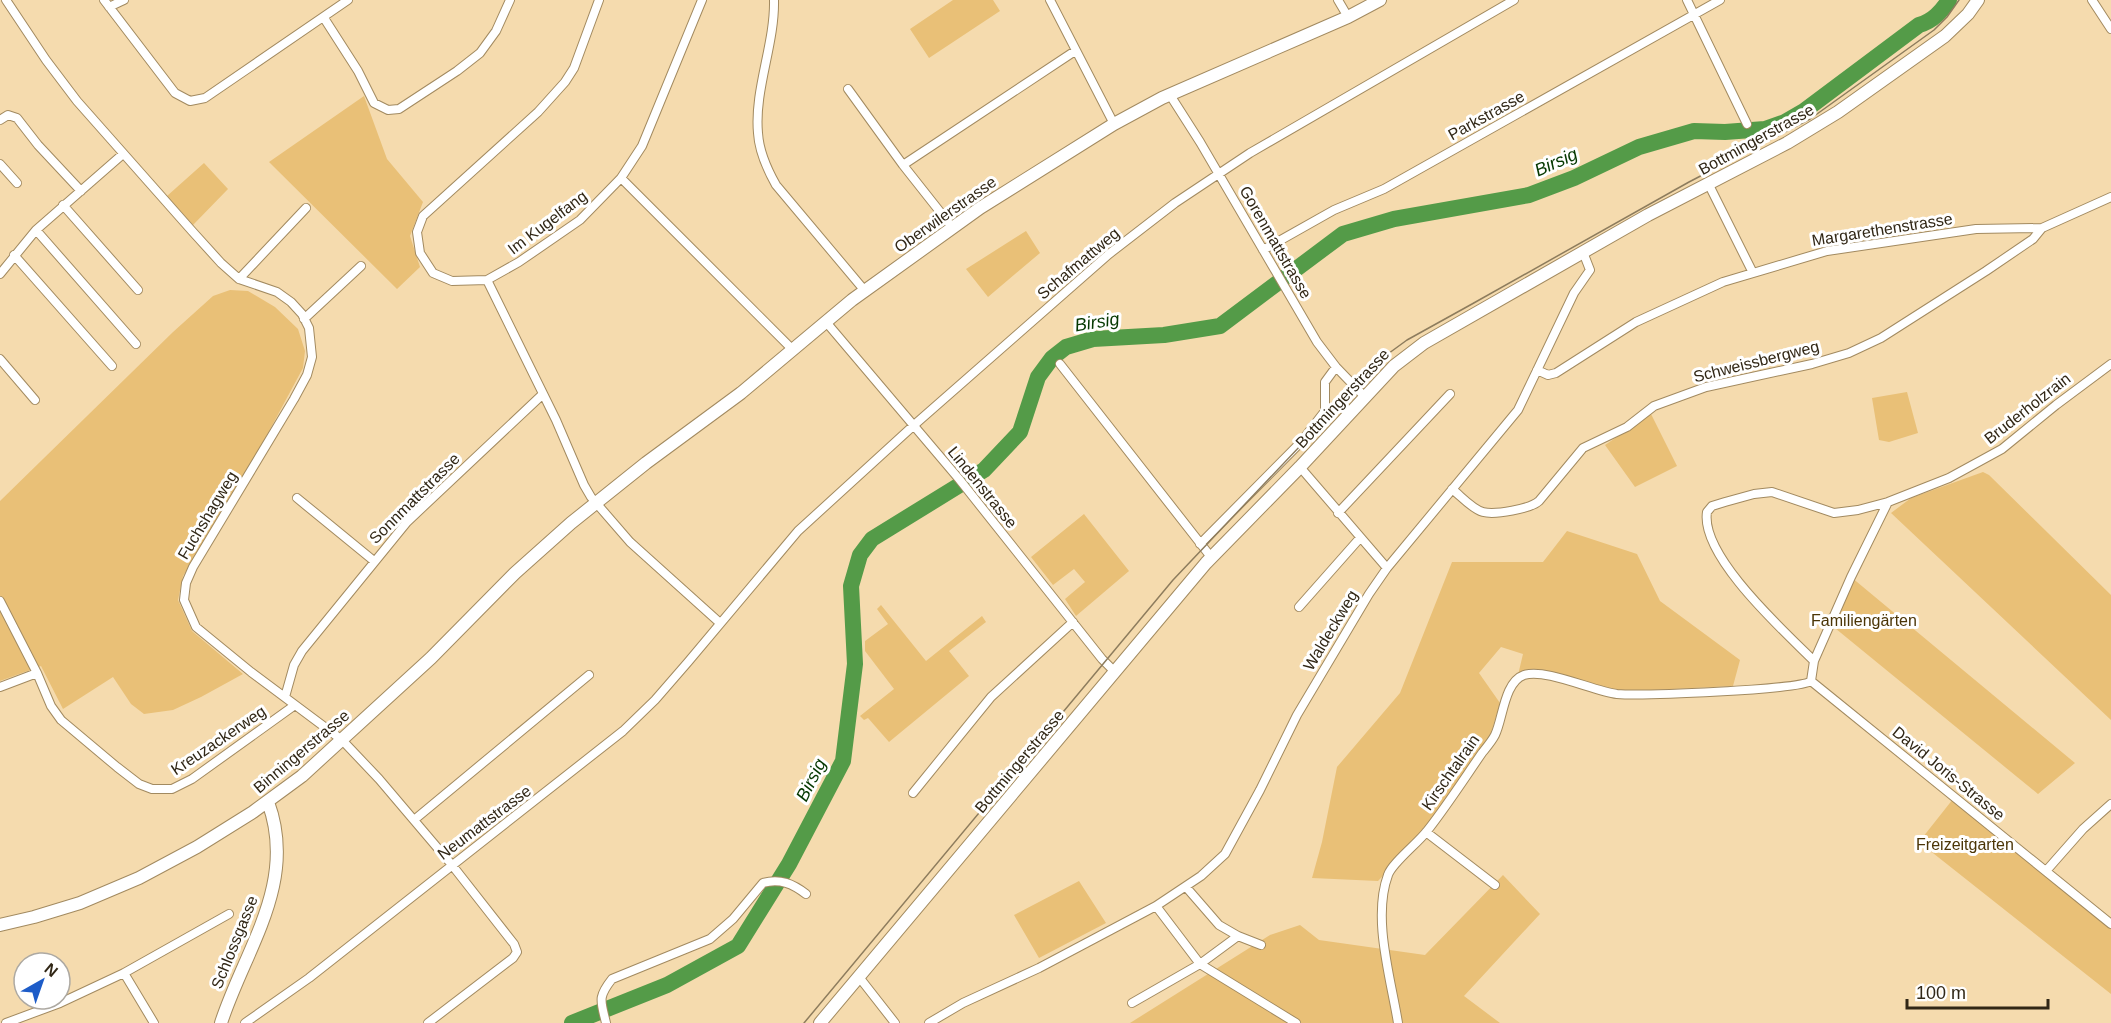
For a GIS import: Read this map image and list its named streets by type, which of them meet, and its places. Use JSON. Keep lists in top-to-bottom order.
{
  "streets": {
    "main road": [
      "Bottmingerstrasse",
      "Oberwilerstrasse",
      "Binningerstrasse",
      "Schlossgasse"
    ],
    "street": [
      "Parkstrasse",
      "Im Kugelfang",
      "Margarethenstrasse",
      "Gorenmattstrasse",
      "Schafmattweg",
      "Schweissbergweg",
      "Bruderholzrain",
      "Lindenstrasse",
      "Sonnmattstrasse",
      "Fuchshagweg",
      "Waldeckweg",
      "Kreuzackerweg",
      "Kirschtalrain",
      "David Joris-Strasse",
      "Neumattstrasse"
    ]
  },
  "crossings": [
    ["Parkstrasse", "Gorenmattstrasse"],
    ["Bottmingerstrasse", "Gorenmattstrasse"],
    ["Bottmingerstrasse", "Lindenstrasse"],
    ["Bottmingerstrasse", "Waldeckweg"],
    ["Oberwilerstrasse", "Gorenmattstrasse"],
    ["Oberwilerstrasse", "Lindenstrasse"],
    ["Oberwilerstrasse", "Binningerstrasse"],
    ["Margarethenstrasse", "Schweissbergweg"],
    ["Margarethenstrasse", "Waldeckweg"],
    ["Gorenmattstrasse", "Schafmattweg"],
    ["Schafmattweg", "Lindenstrasse"],
    ["Schafmattweg", "Neumattstrasse"],
    ["Schweissbergweg", "Waldeckweg"],
    ["Sonnmattstrasse", "Fuchshagweg"],
    ["Fuchshagweg", "Kreuzackerweg"],
    ["Fuchshagweg", "Binningerstrasse"],
    ["Fuchshagweg", "Neumattstrasse"],
    ["Binningerstrasse", "Schlossgasse"],
    ["Kirschtalrain", "David Joris-Strasse"]
  ],
  "water": ["Birsig"],
  "parks": ["Familiengärten", "Freizeitgarten"],
  "scale_bar": "100 m",
  "north": "top right"
}
